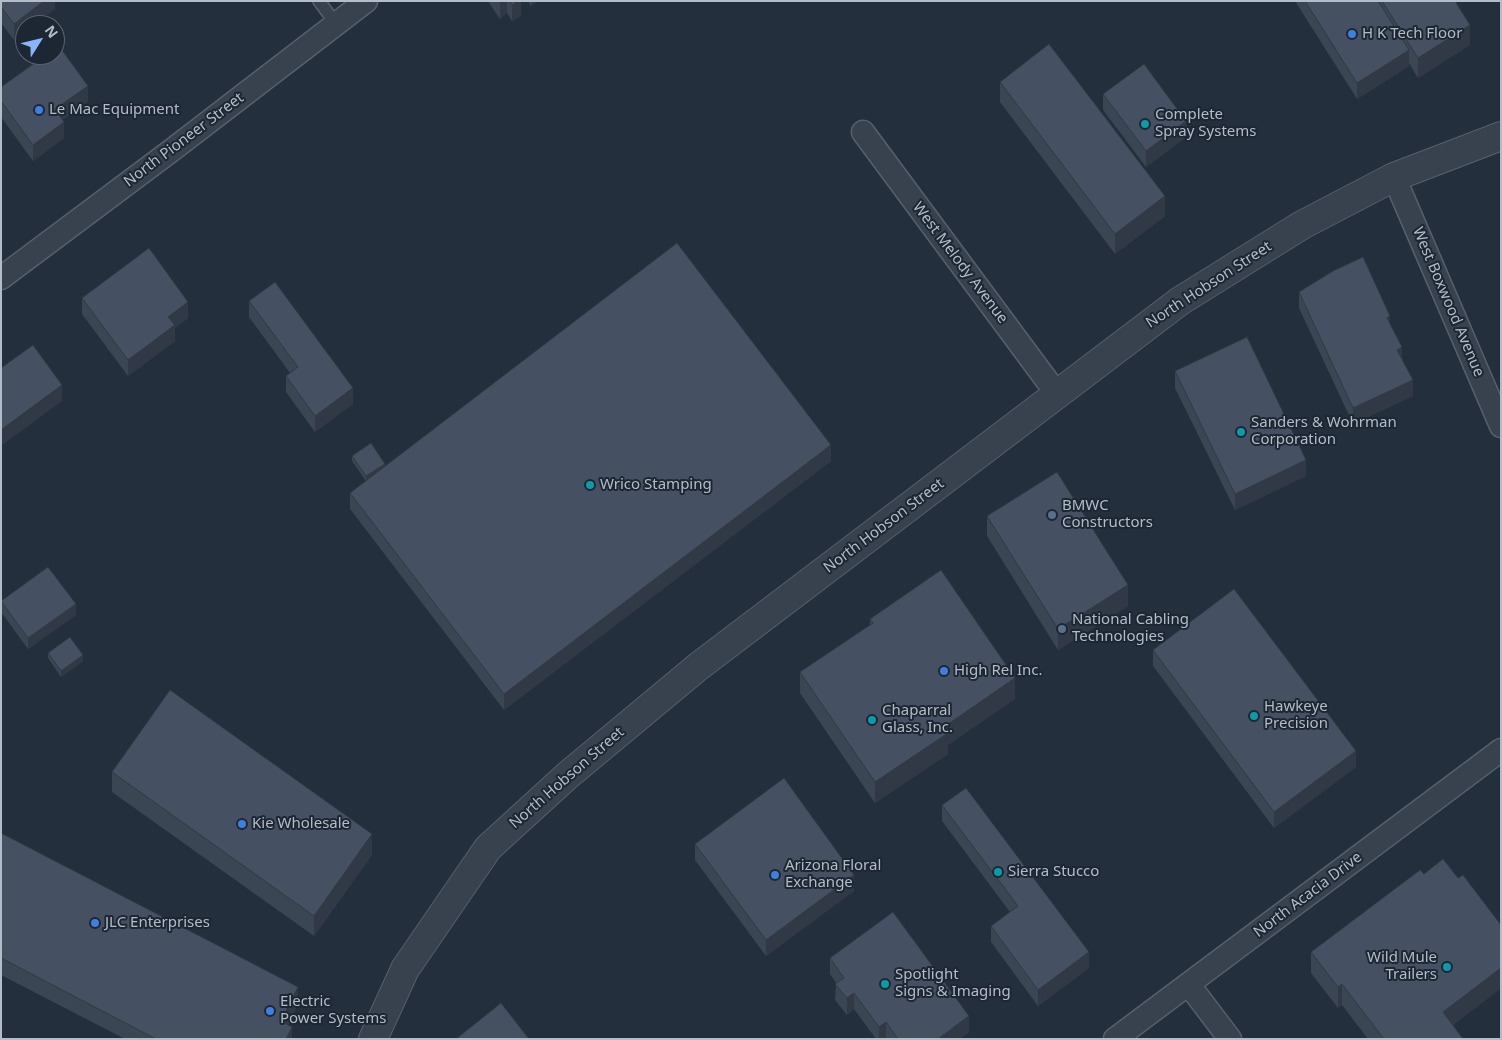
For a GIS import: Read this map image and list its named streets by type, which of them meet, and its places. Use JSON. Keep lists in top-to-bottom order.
{
  "streets": {
    "street": [
      "North Pioneer Street",
      "West Melody Avenue",
      "North Hobson Street",
      "West Boxwood Avenue",
      "North Acacia Drive"
    ]
  },
  "crossings": [
    ["West Melody Avenue", "North Hobson Street"],
    ["North Hobson Street", "West Boxwood Avenue"]
  ],
  "places": [
    "H K Tech Floor",
    "Le Mac Equipment",
    "Complete Spray Systems",
    "Sanders & Wohrman Corporation",
    "Wrico Stamping",
    "BMWC Constructors",
    "National Cabling Technologies",
    "High Rel Inc.",
    "Hawkeye Precision",
    "Chaparral Glass, Inc.",
    "Kie Wholesale",
    "Sierra Stucco",
    "Arizona Floral Exchange",
    "JLC Enterprises",
    "Wild Mule Trailers",
    "Spotlight Signs & Imaging",
    "Electric Power Systems"
  ],
  "north": "top right"
}
